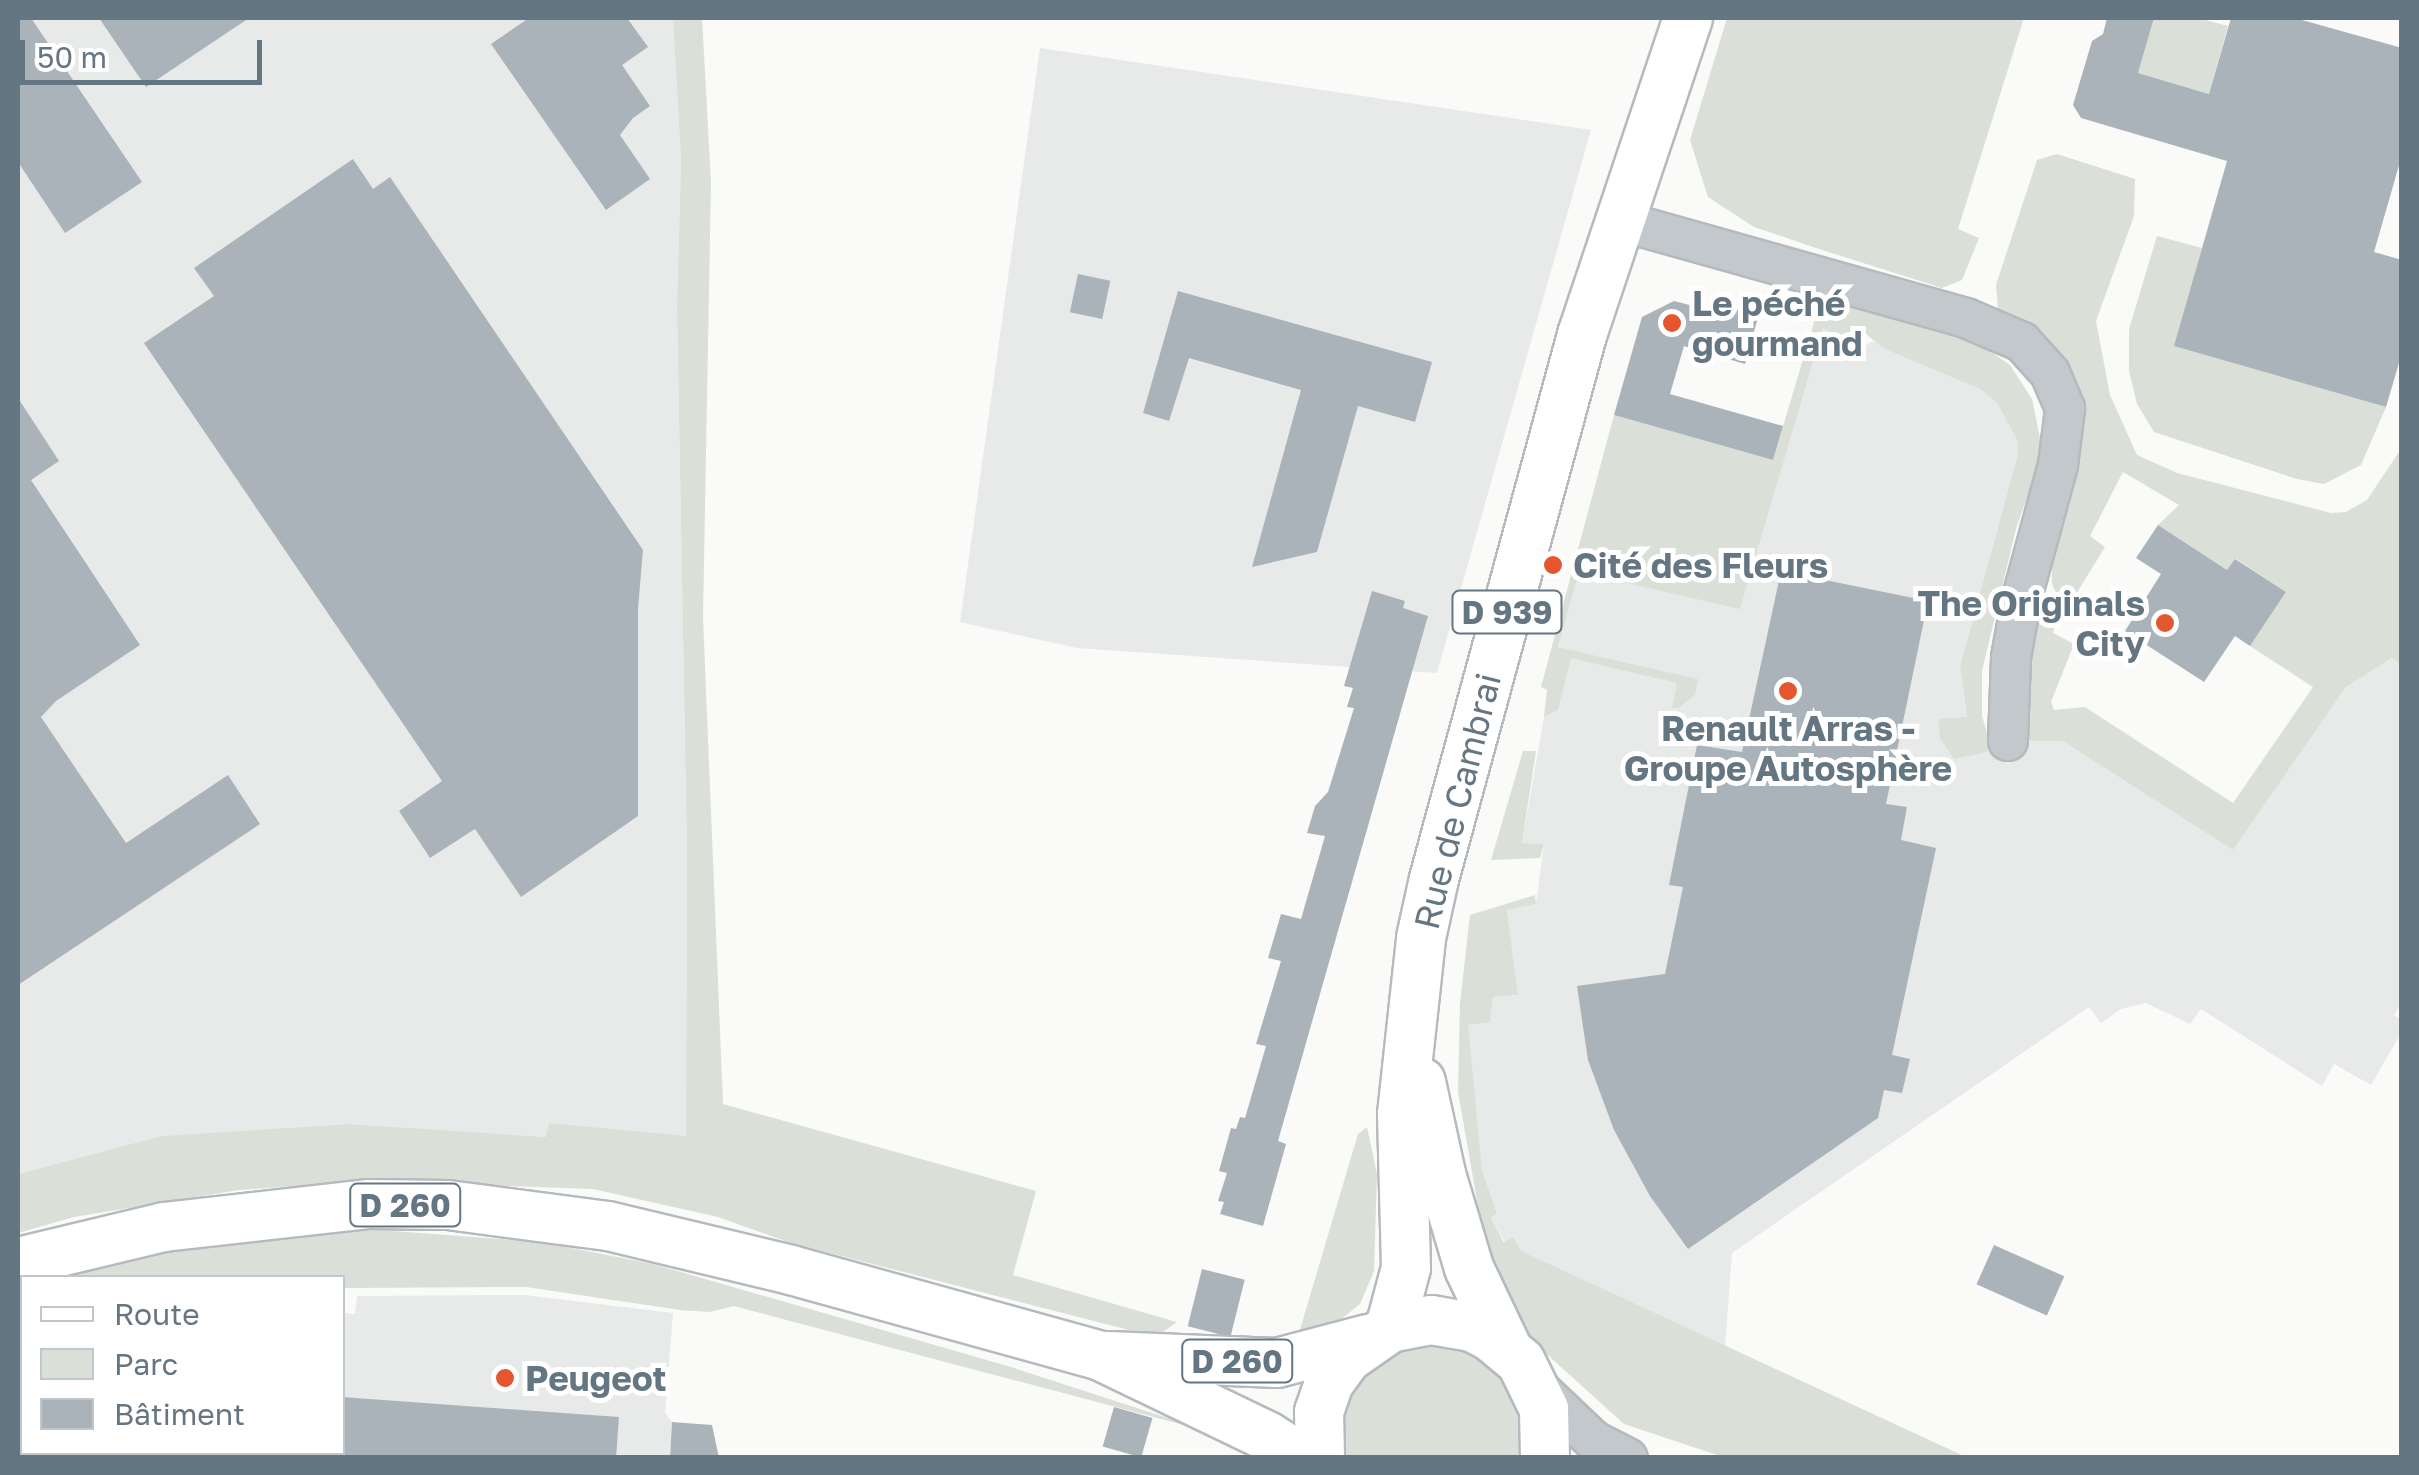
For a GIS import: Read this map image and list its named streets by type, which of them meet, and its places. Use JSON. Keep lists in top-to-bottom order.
{
  "streets": {
    "main road": ["D 939", "Rue de Cambrai", "D 260"]
  },
  "crossings": [
    ["D 939", "Rue de Cambrai"],
    ["Rue de Cambrai", "D 260"]
  ],
  "places": [
    "Le péché gourmand",
    "Cité des Fleurs",
    "The Originals City",
    "Renault Arras - Groupe Autosphère",
    "Peugeot"
  ],
  "legend": ["Route", "Parc", "Bâtiment"],
  "scale_bar": "50 m"
}
